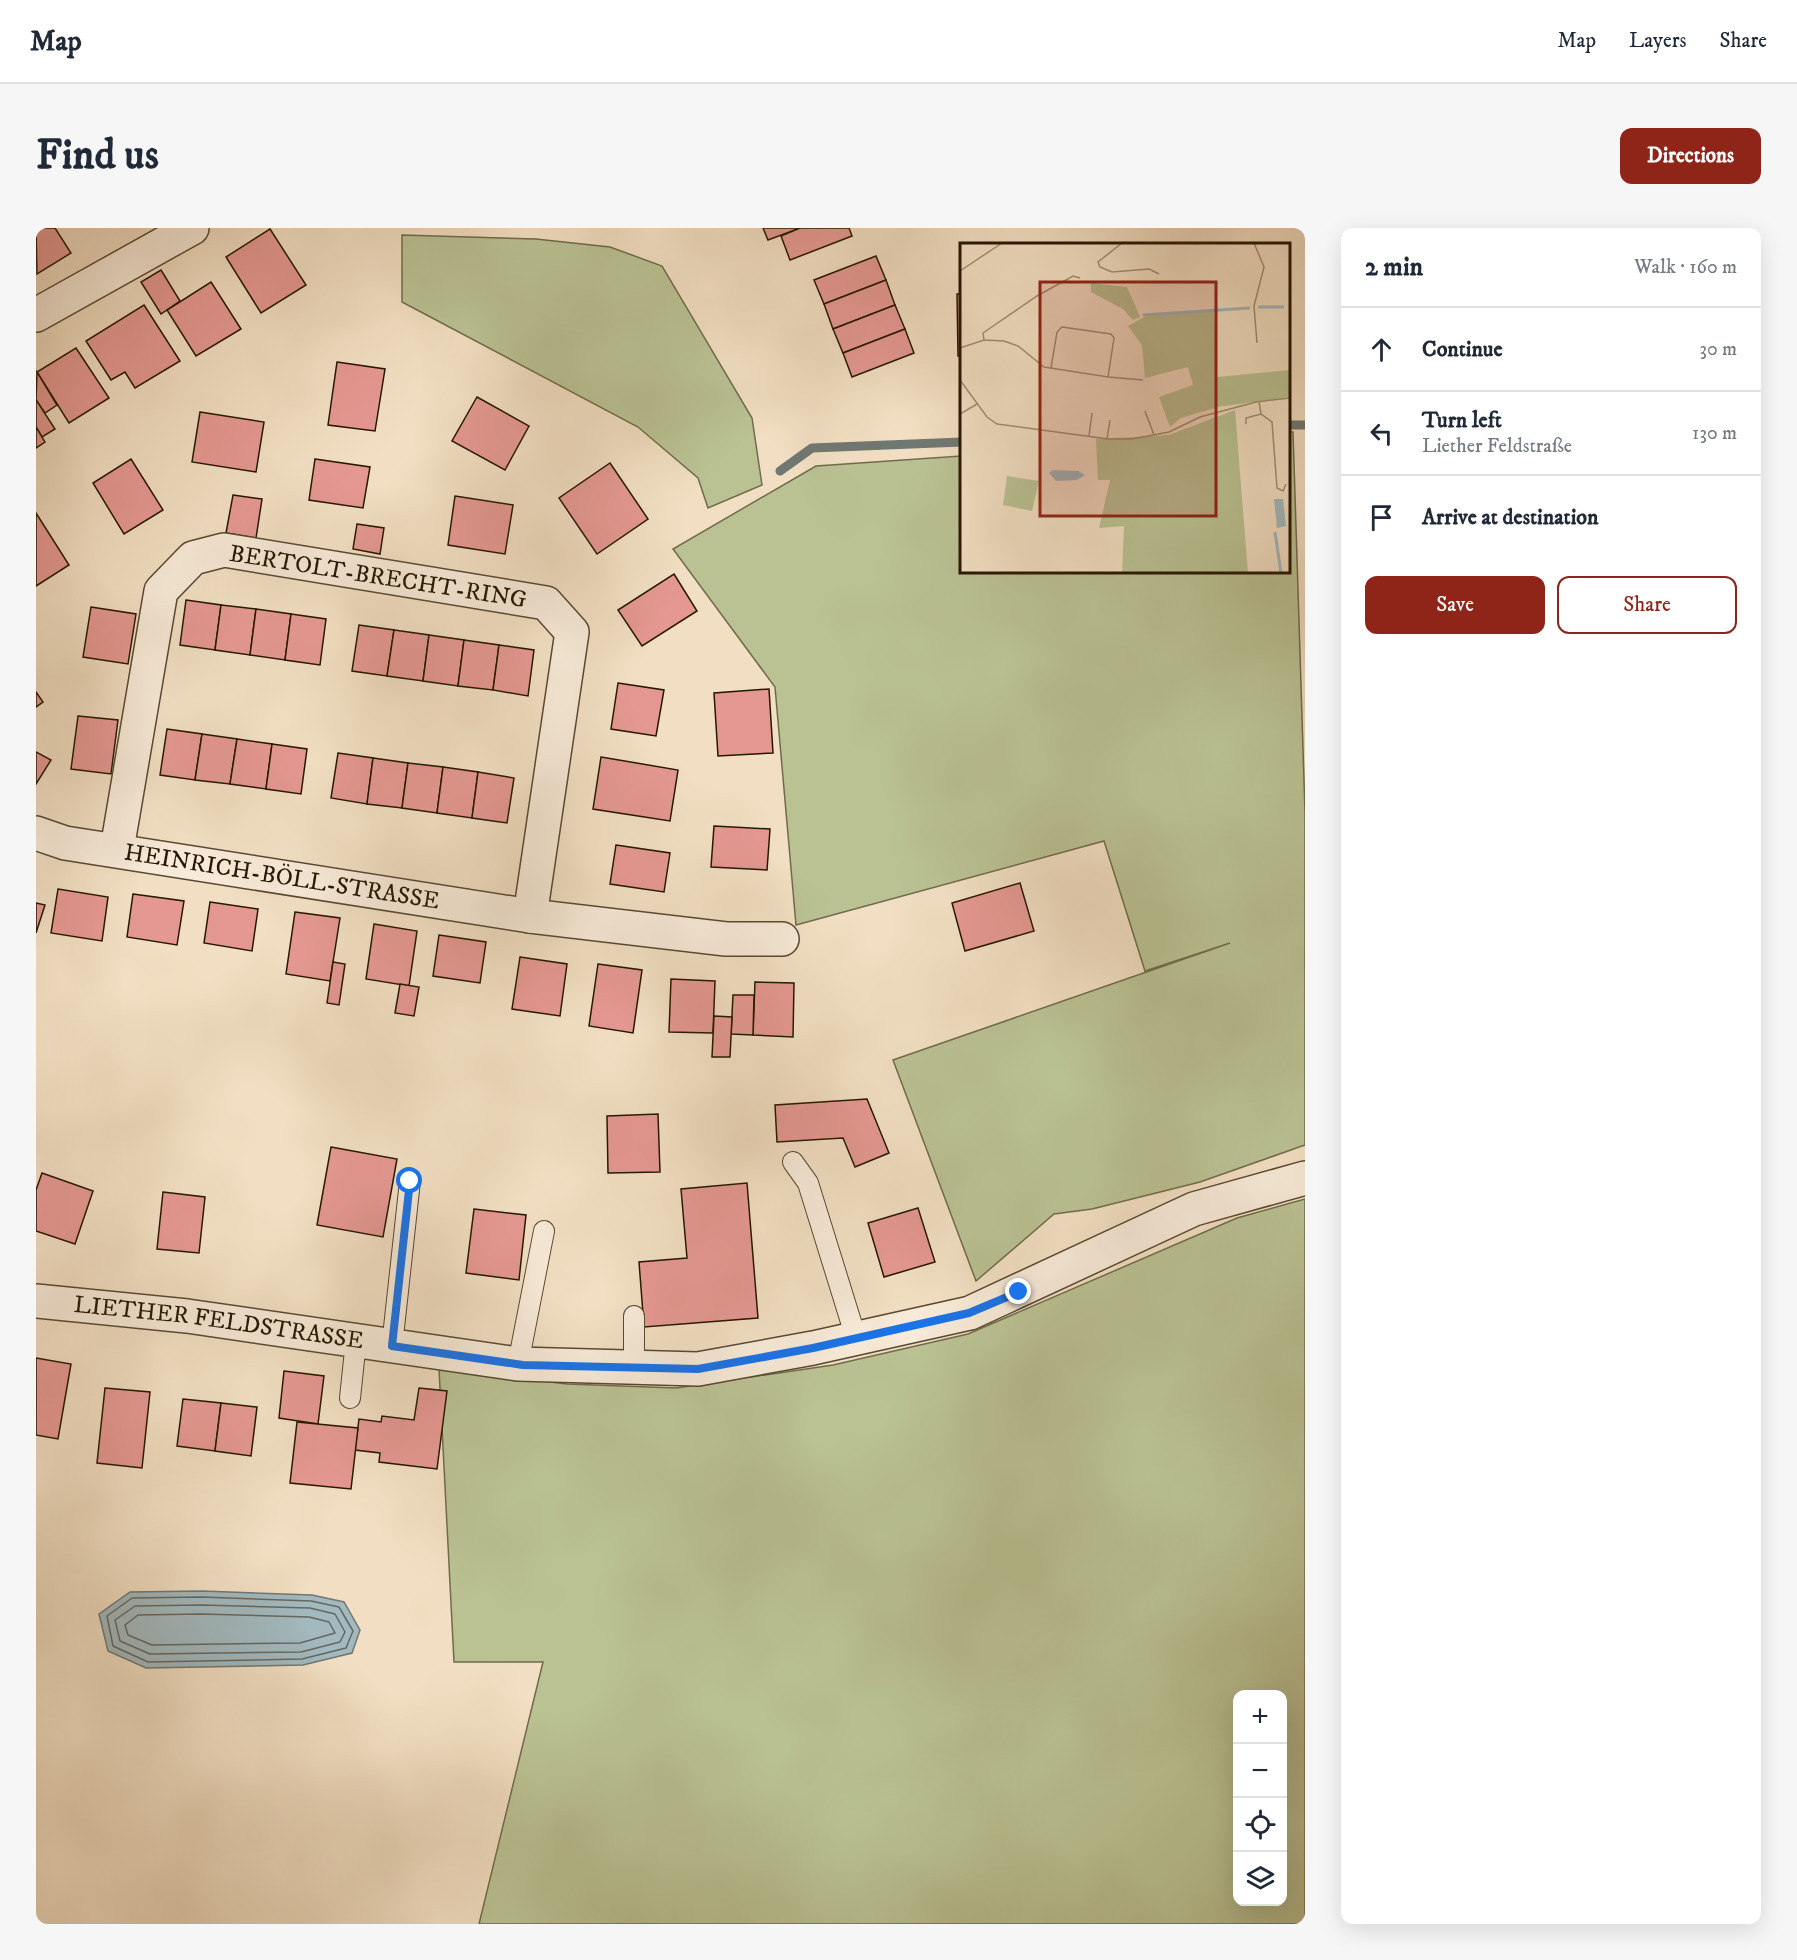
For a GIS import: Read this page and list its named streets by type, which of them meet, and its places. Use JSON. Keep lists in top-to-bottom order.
{
  "streets": {
    "street": ["BERTOLT-BRECHT-RING", "HEINRICH-BÖLL-STRASSE", "LIETHER FELDSTRASSE"]
  },
  "crossings": [
    ["BERTOLT-BRECHT-RING", "HEINRICH-BÖLL-STRASSE"]
  ],
  "page": {
    "header": "Map",
    "nav": ["Map", "Layers", "Share"],
    "buttons": [
      "Directions",
      ["Save", "Share"]
    ],
    "title": "Find us",
    "heading": ["2 min", "Walk · 160 m"],
    "list": [
      ["Continue", "30 m"],
      ["Turn left", "Liether Feldstraße", "130 m"],
      "Arrive at destination"
    ],
    "map_buttons": ["+", "−"]
  }
}
